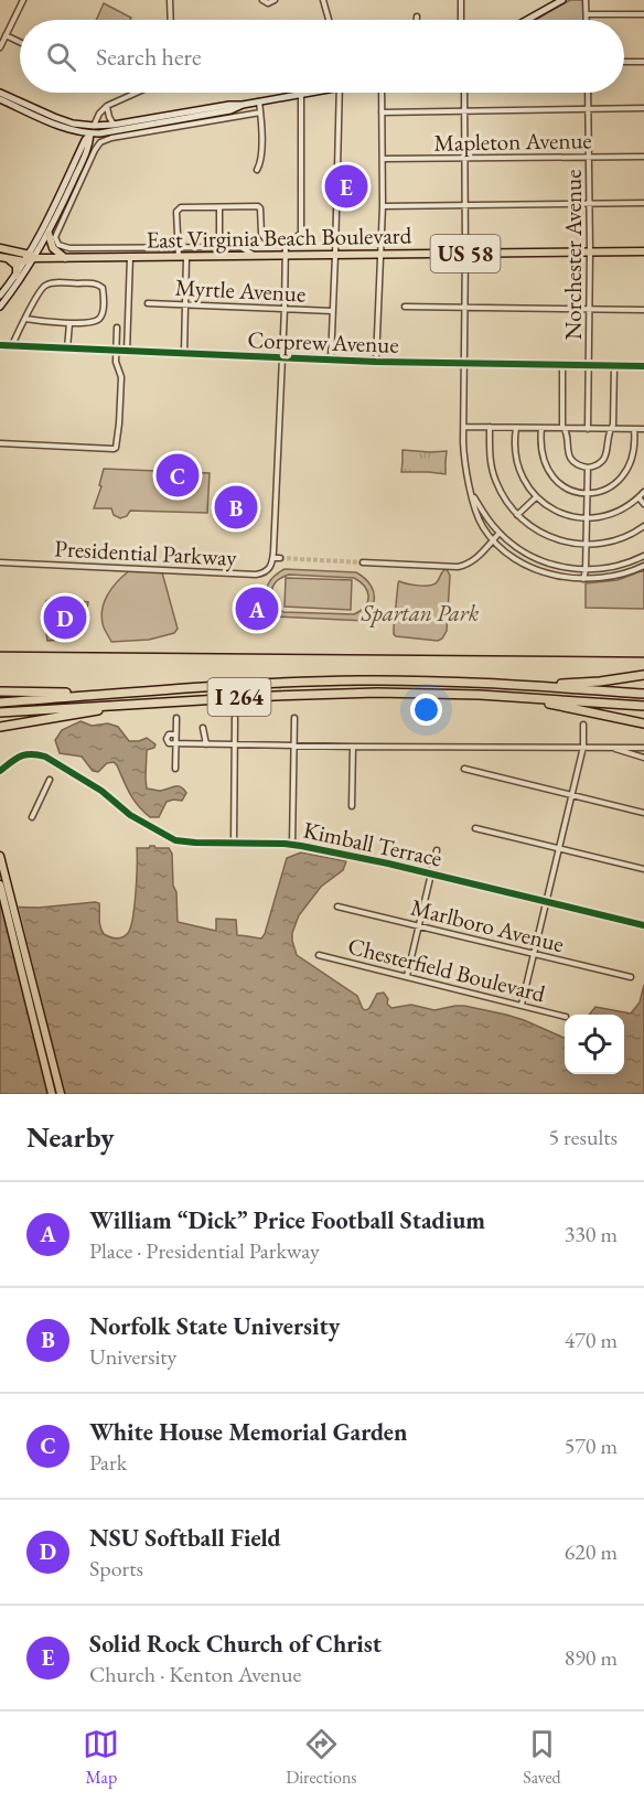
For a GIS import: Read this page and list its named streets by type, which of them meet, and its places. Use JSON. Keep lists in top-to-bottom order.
{
  "streets": {
    "highway": ["I 264"],
    "main road": ["East Virginia Beach Boulevard", "US 58"],
    "street": [
      "Mapleton Avenue",
      "Norchester Avenue",
      "Myrtle Avenue",
      "Corprew Avenue",
      "Presidential Parkway",
      "Kimball Terrace",
      "Marlboro Avenue",
      "Chesterfield Boulevard"
    ]
  },
  "crossings": [
    ["Mapleton Avenue", "Norchester Avenue"],
    ["East Virginia Beach Boulevard", "Norchester Avenue"],
    ["Norchester Avenue", "Corprew Avenue"]
  ],
  "parks": ["Spartan Park"],
  "page": {
    "search": "Search here",
    "pins": [
      "E",
      "C",
      "B",
      "A",
      "D"
    ],
    "heading": ["Nearby", "5 results"],
    "list": [
      {
        "mark": "A",
        "name": "William “Dick” Price Football Stadium",
        "note": "Place · Presidential Parkway",
        "value": "330 m"
      },
      {
        "mark": "B",
        "name": "Norfolk State University",
        "note": "University",
        "value": "470 m"
      },
      {
        "mark": "C",
        "name": "White House Memorial Garden",
        "note": "Park",
        "value": "570 m"
      },
      {
        "mark": "D",
        "name": "NSU Softball Field",
        "note": "Sports",
        "value": "620 m"
      },
      {
        "mark": "E",
        "name": "Solid Rock Church of Christ",
        "note": "Church · Kenton Avenue",
        "value": "890 m"
      }
    ],
    "nav": ["Map", "Directions", "Saved"]
  }
}
